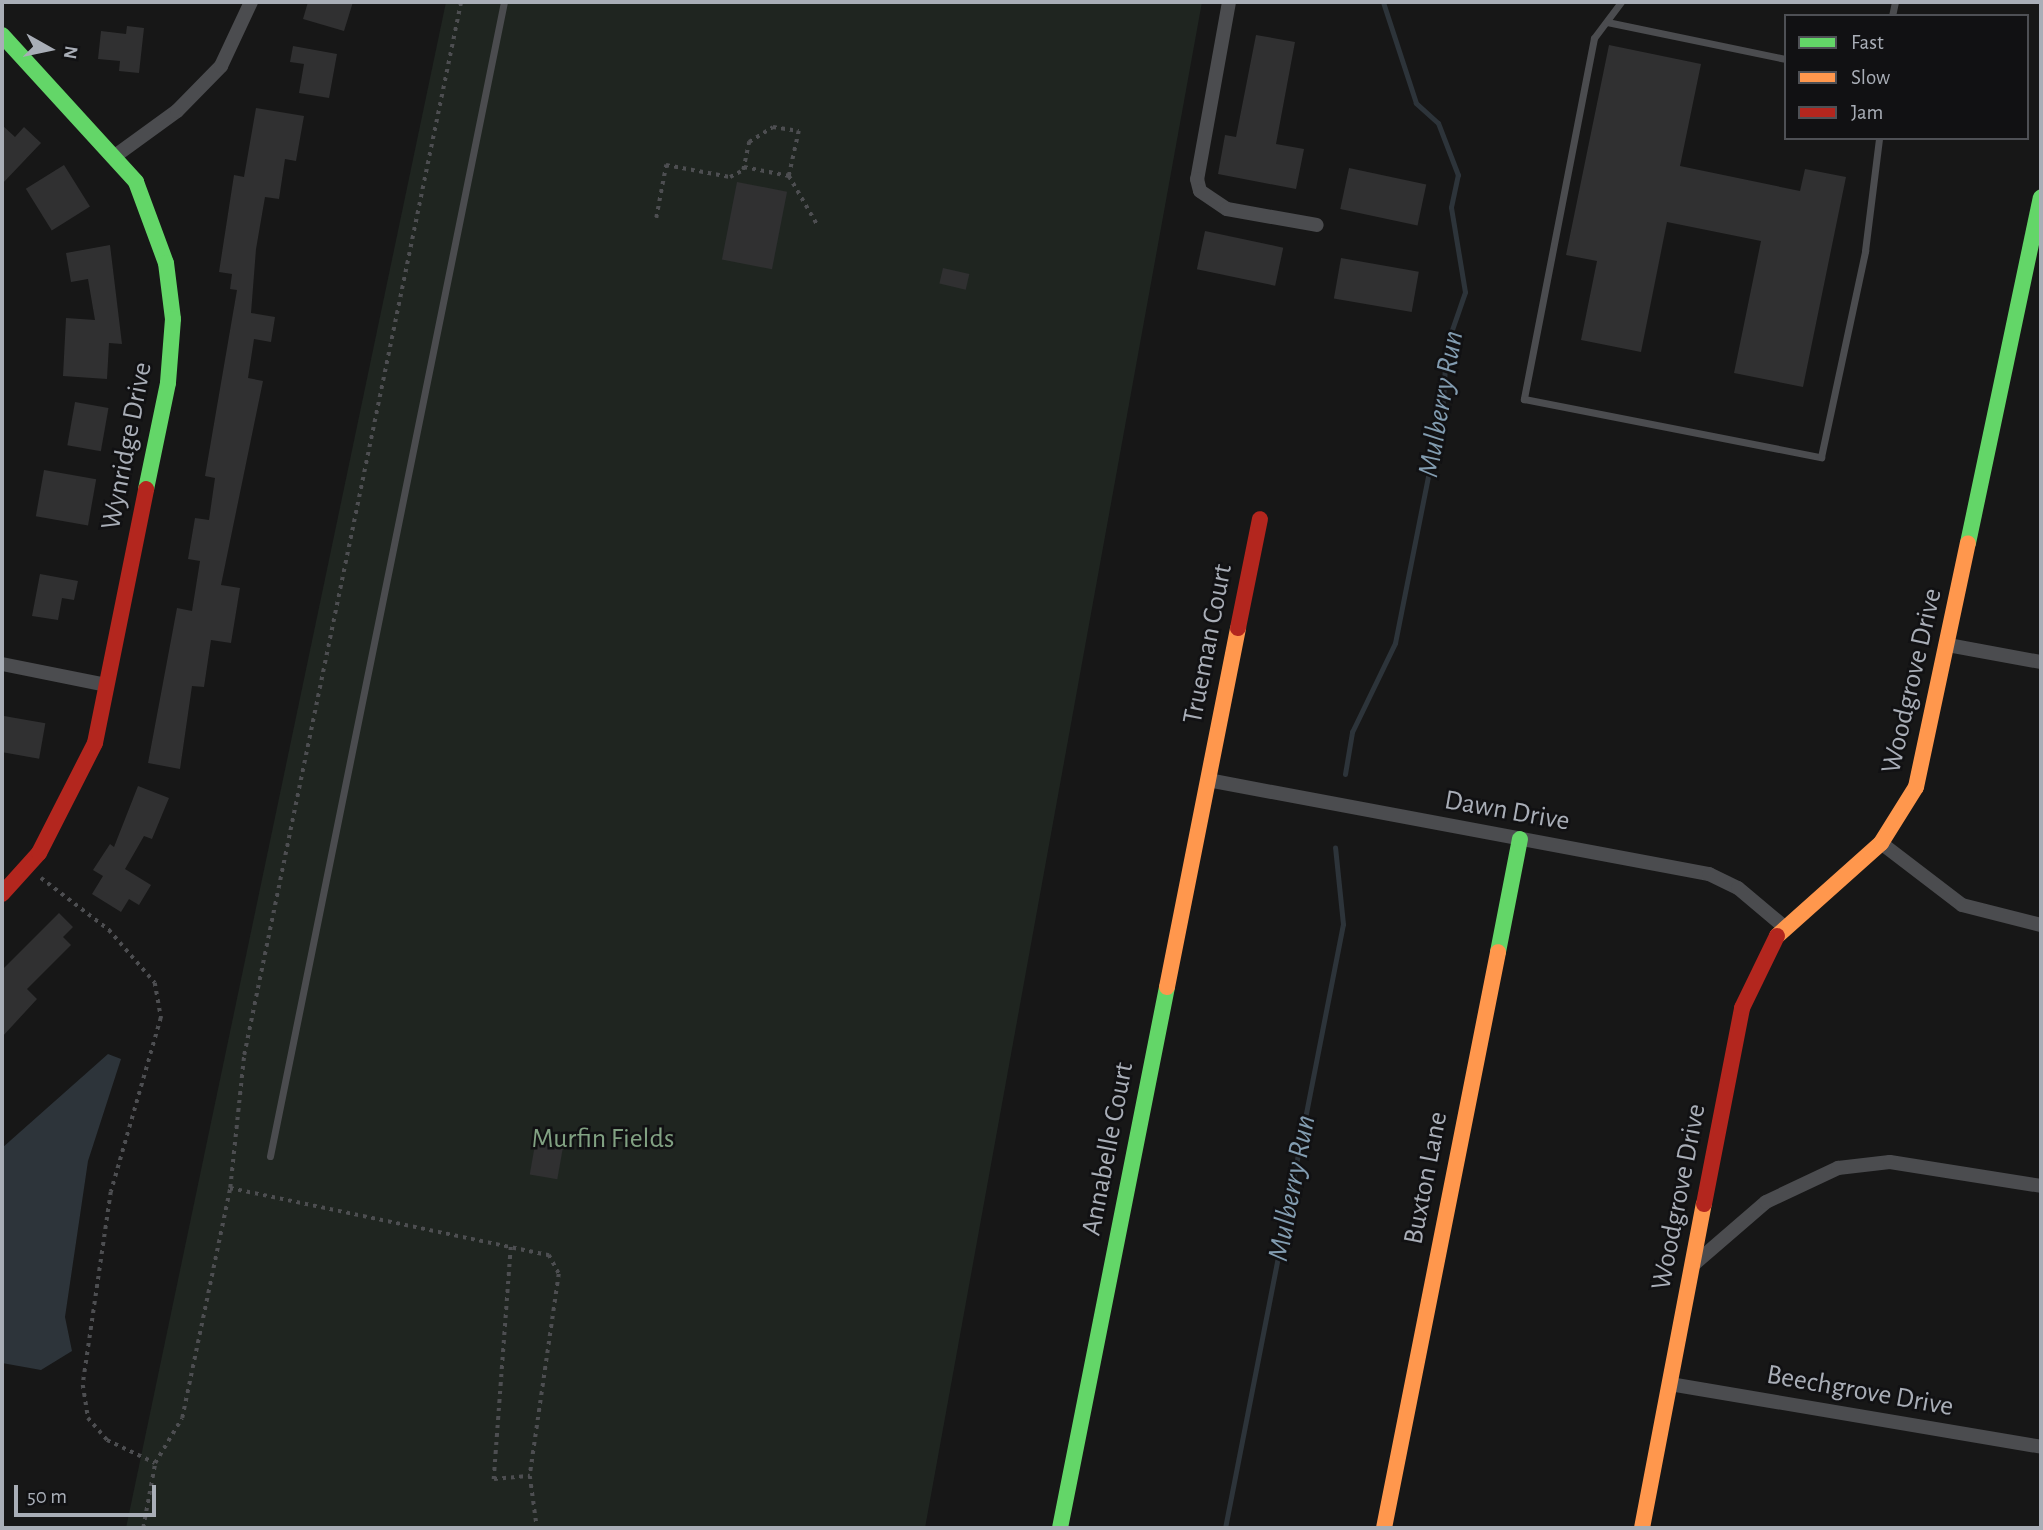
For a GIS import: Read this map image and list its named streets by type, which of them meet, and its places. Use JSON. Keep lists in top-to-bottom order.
{
  "streets": {
    "street": [
      "Wynridge Drive",
      "Trueman Court",
      "Woodgrove Drive",
      "Dawn Drive",
      "Annabelle Court",
      "Buxton Lane",
      "Beechgrove Drive"
    ]
  },
  "crossings": [
    ["Trueman Court", "Dawn Drive"],
    ["Trueman Court", "Annabelle Court"],
    ["Woodgrove Drive", "Dawn Drive"],
    ["Woodgrove Drive", "Beechgrove Drive"],
    ["Dawn Drive", "Annabelle Court"],
    ["Dawn Drive", "Buxton Lane"]
  ],
  "water": ["Mulberry Run"],
  "parks": ["Murfin Fields"],
  "legend": ["Fast", "Slow", "Jam"],
  "scale_bar": "50 m",
  "north": "right"
}
